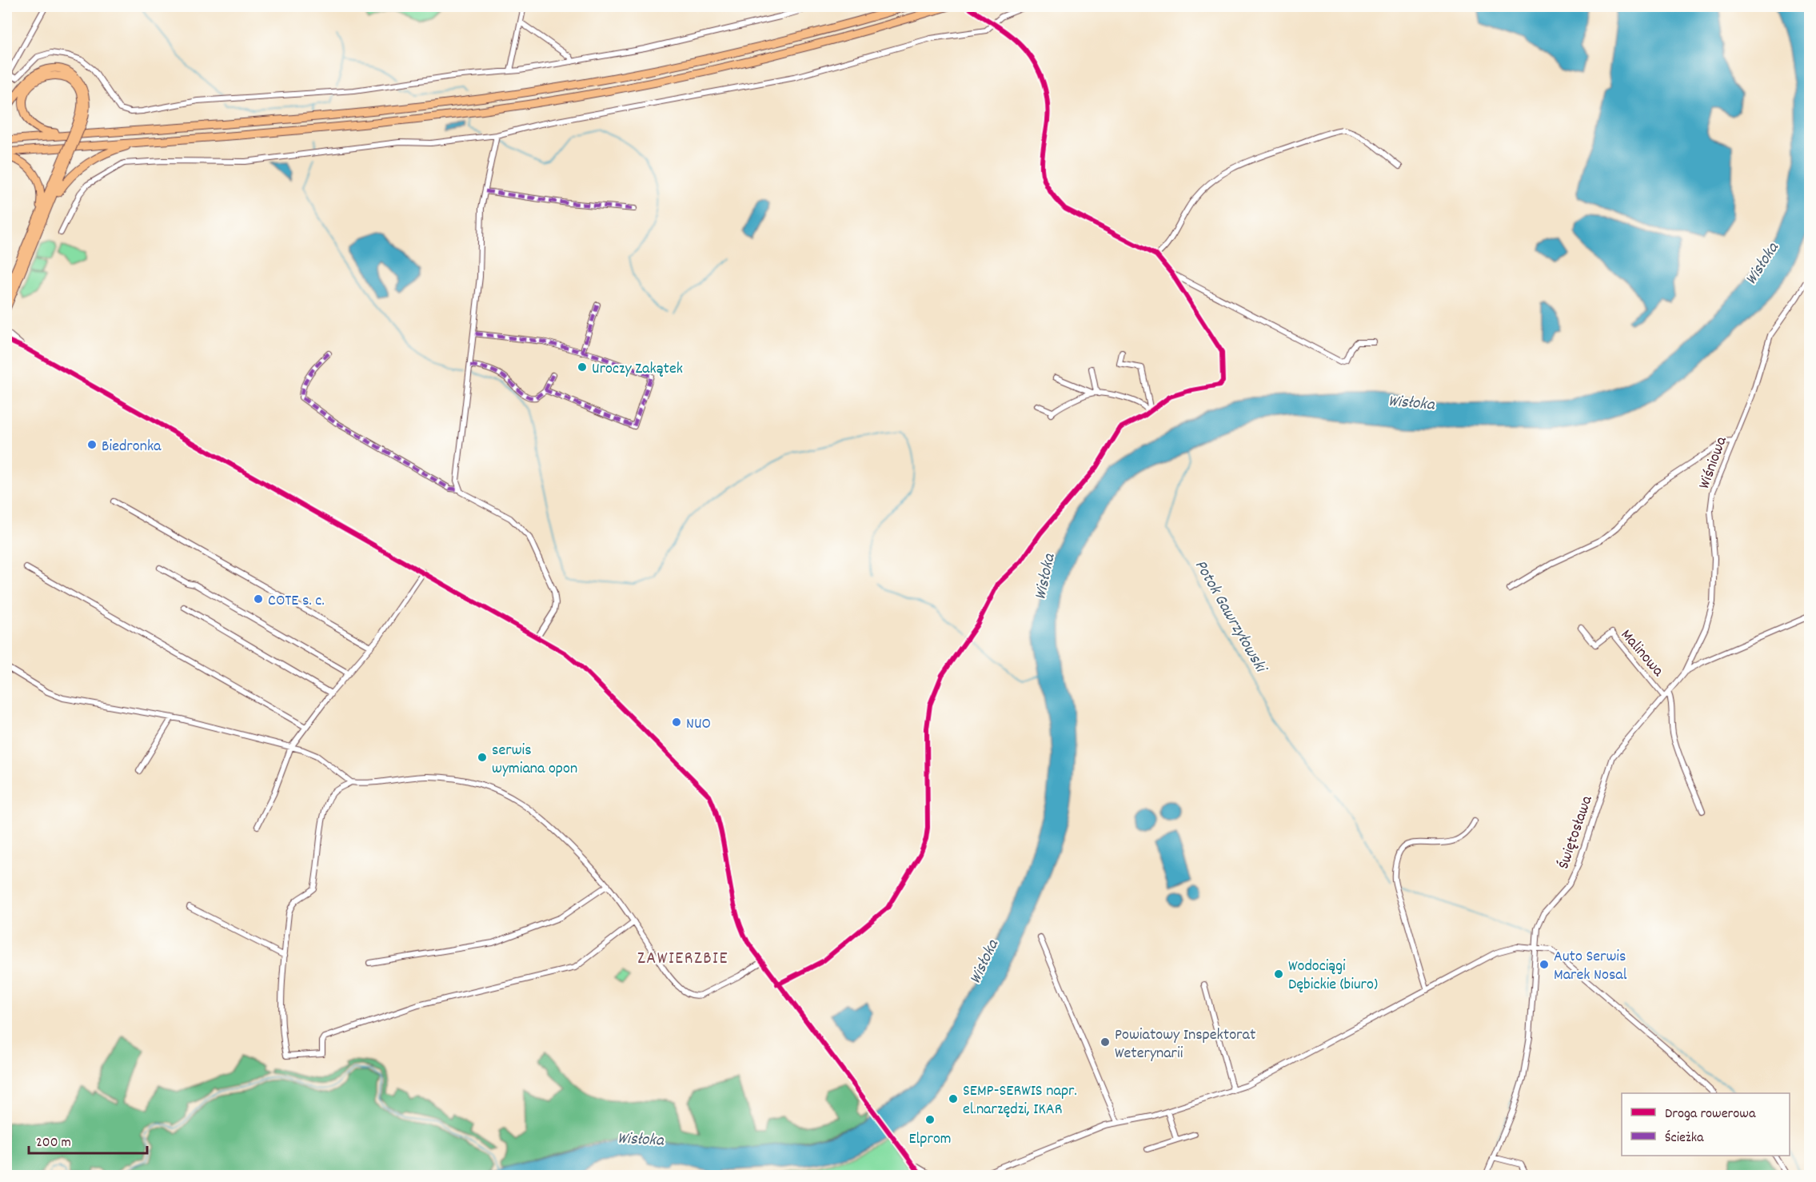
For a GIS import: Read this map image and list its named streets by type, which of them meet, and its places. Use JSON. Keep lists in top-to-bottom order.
{
  "streets": {
    "street": ["Wiśniowa", "Malinowa", "Świętosława"]
  },
  "crossings": [
    ["Wiśniowa", "Świętosława"],
    ["Malinowa", "Świętosława"]
  ],
  "districts": ["ZAWIERZBIE"],
  "water": ["Wisłoka", "Potok Gawrzyłowski"],
  "places": [
    "Uroczy Zakątek",
    "Biedronka",
    "COTE s. c.",
    "NUO",
    "serwis wymiana opon",
    "Auto Serwis Marek Nosal",
    "Wodociągi Dębickie (biuro)",
    "Powiatowy Inspektorat Weterynarii",
    "SEMP-SERWIS napr. el.narzędzi, IKAR",
    "Elprom"
  ],
  "legend": ["Droga rowerowa", "Ścieżka"],
  "scale_bar": "200 m"
}
